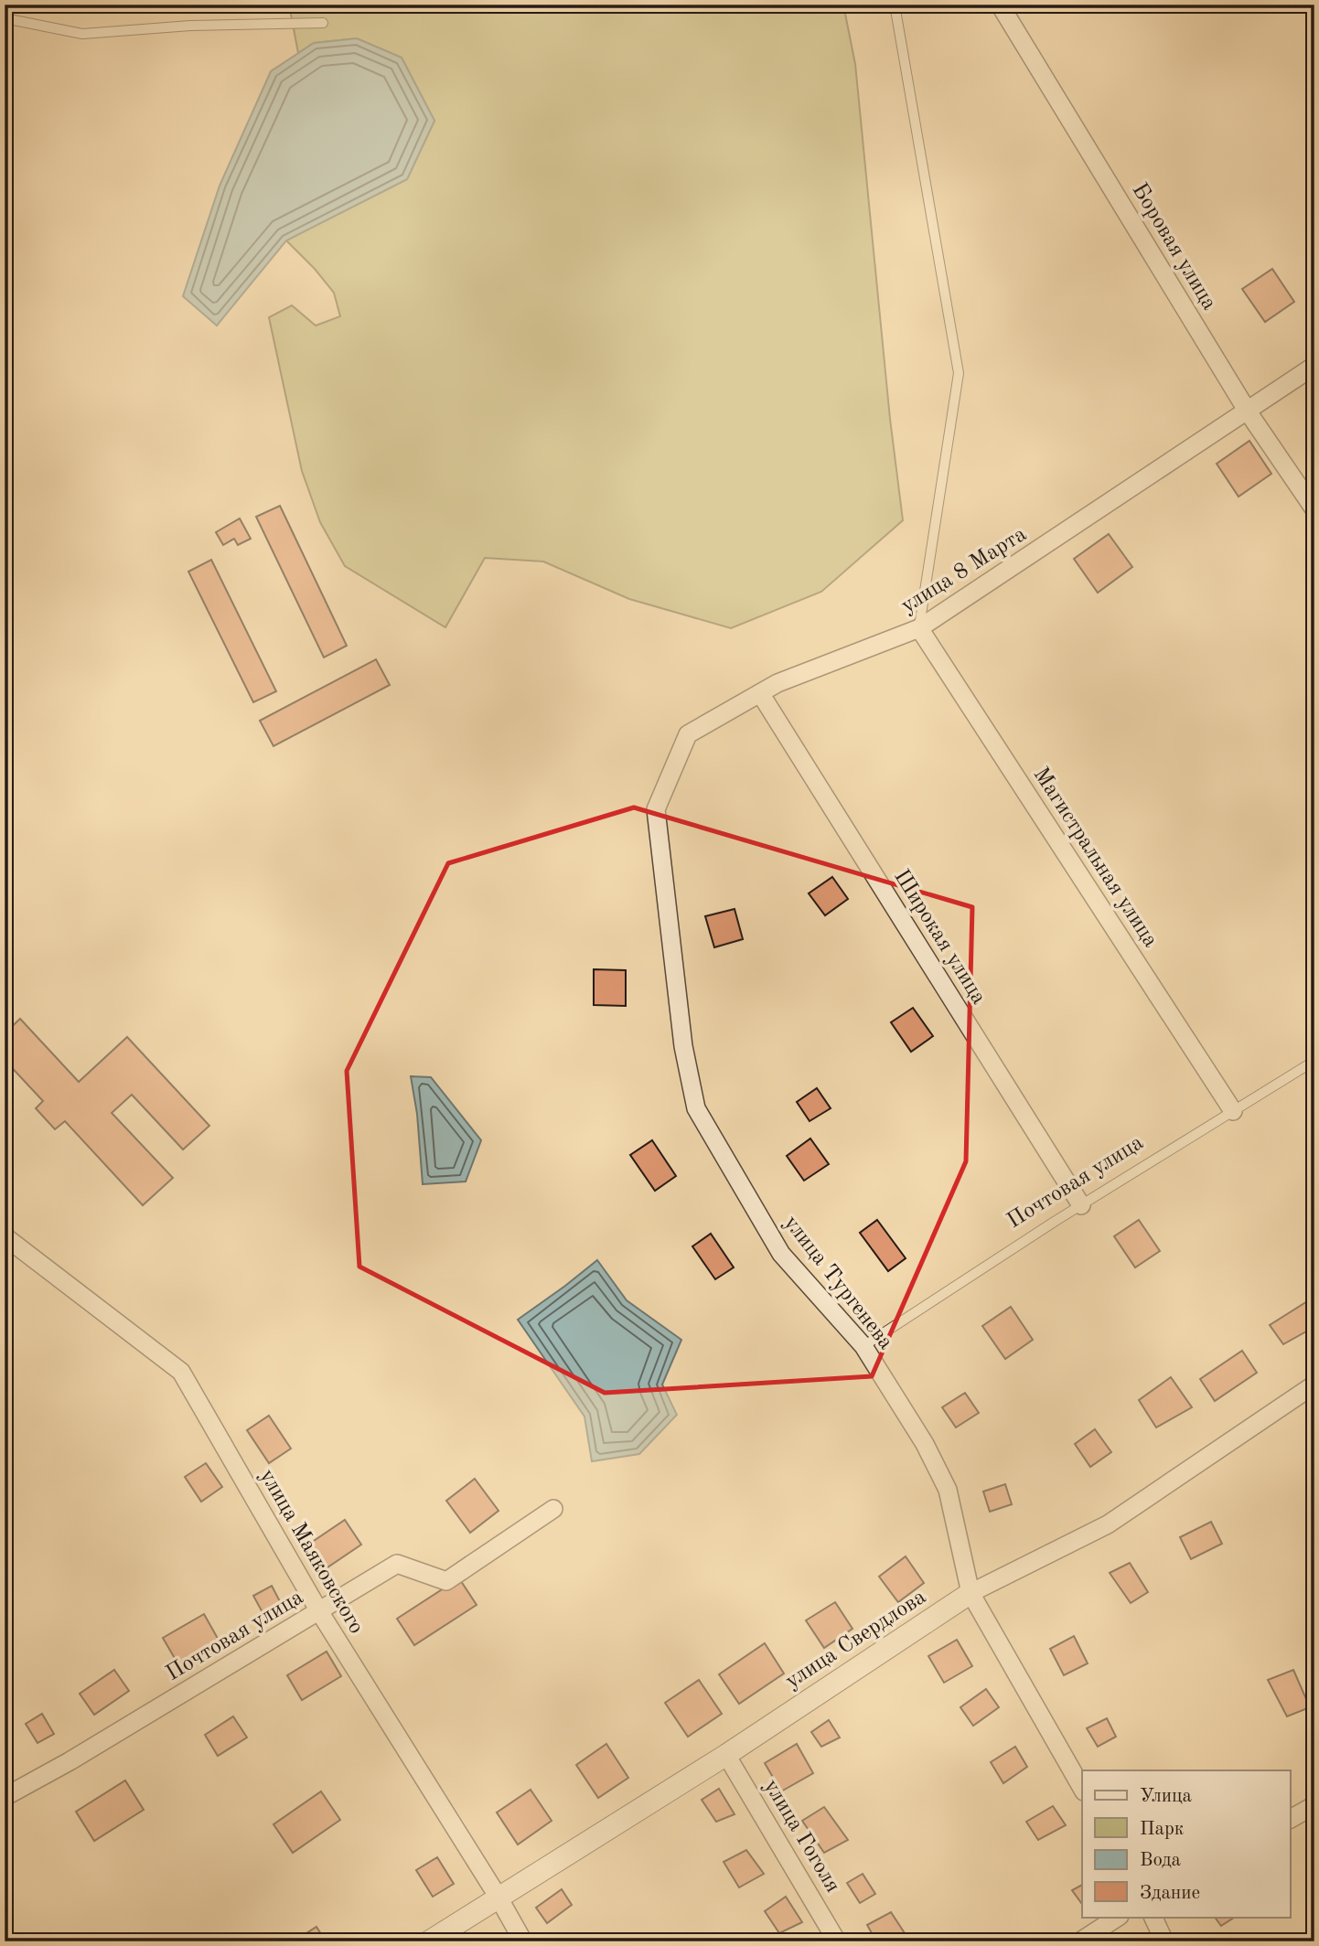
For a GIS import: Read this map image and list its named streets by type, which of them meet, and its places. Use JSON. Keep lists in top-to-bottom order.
{
  "streets": {
    "street": [
      "Боровая улица",
      "улица 8 Марта",
      "Магистральная улица",
      "Широкая улица",
      "Почтовая улица",
      "улица Тургенева",
      "улица Маяковского",
      "улица Свердлова",
      "улица Гоголя"
    ]
  },
  "crossings": [
    ["Боровая улица", "улица 8 Марта"],
    ["улица 8 Марта", "Магистральная улица"],
    ["улица 8 Марта", "Широкая улица"],
    ["улица 8 Марта", "улица Тургенева"],
    ["Магистральная улица", "Почтовая улица"],
    ["Широкая улица", "Почтовая улица"],
    ["Почтовая улица", "улица Тургенева"],
    ["Почтовая улица", "улица Маяковского"],
    ["улица Тургенева", "улица Свердлова"],
    ["улица Маяковского", "улица Свердлова"],
    ["улица Свердлова", "улица Гоголя"]
  ],
  "legend": [
    "Улица",
    "Парк",
    "Вода",
    "Здание"
  ]
}
